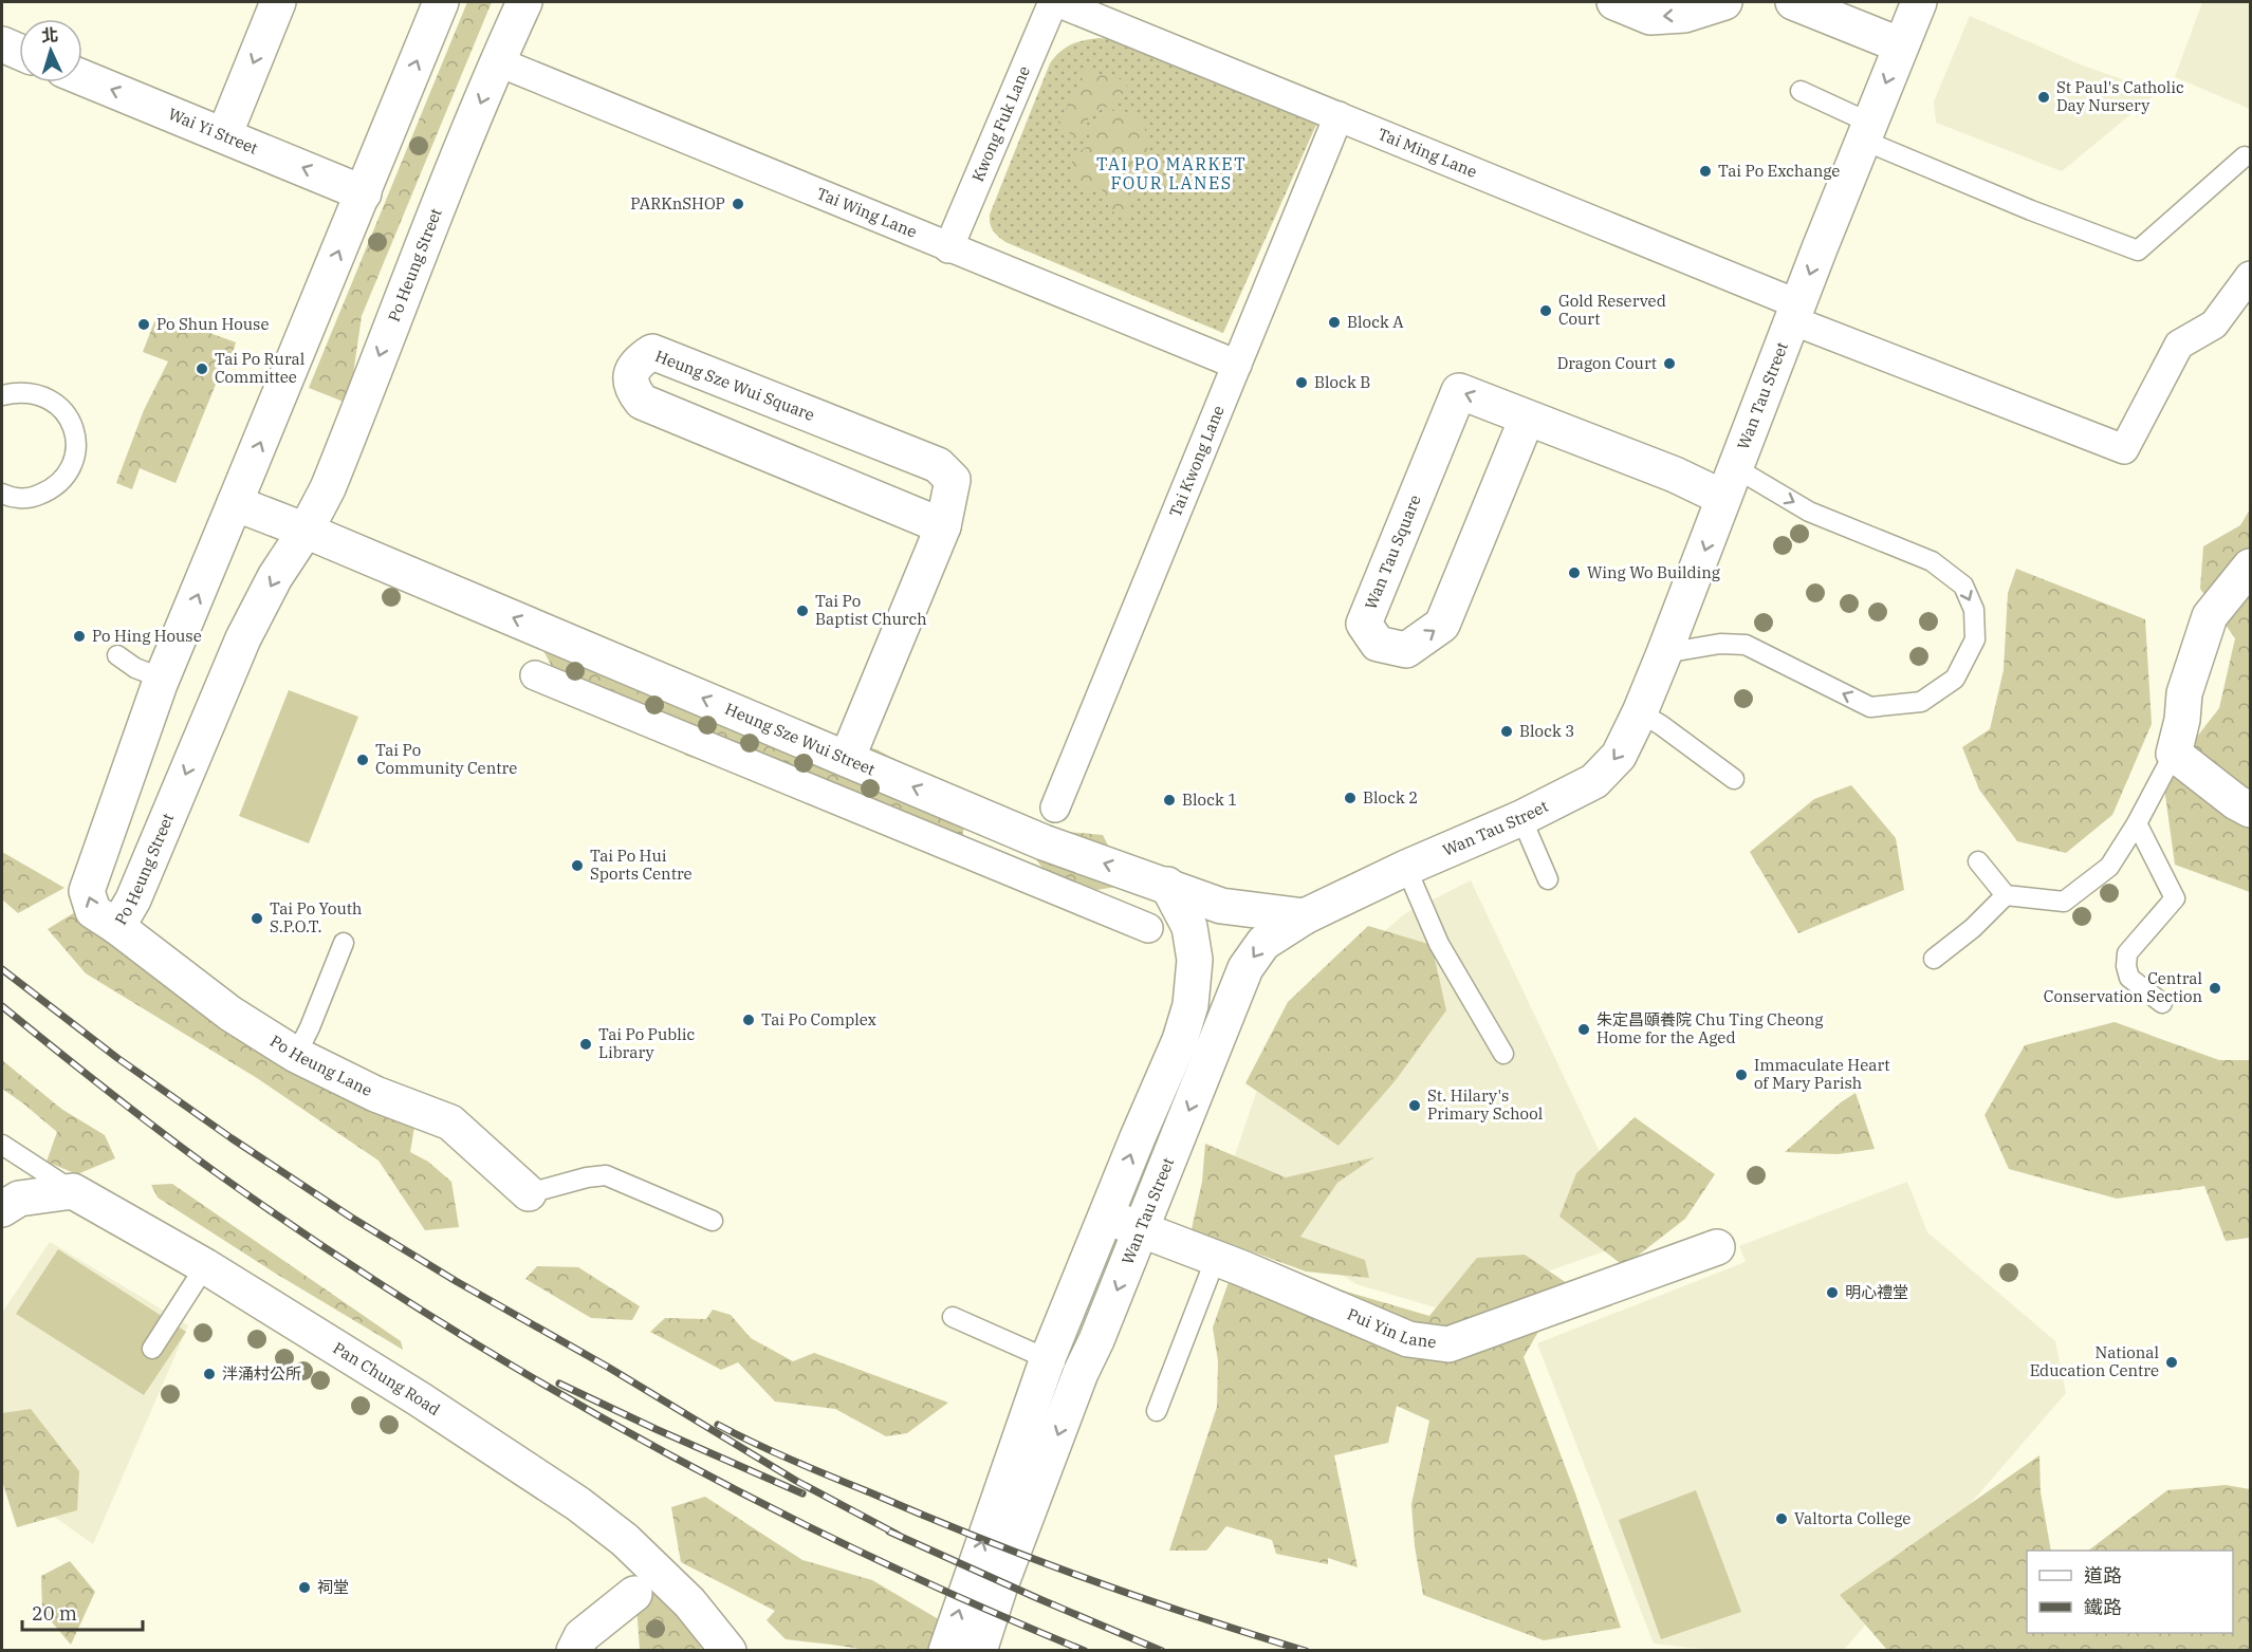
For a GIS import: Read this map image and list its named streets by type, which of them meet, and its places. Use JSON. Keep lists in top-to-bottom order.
{
  "streets": {
    "street": [
      "Kwong Fuk Lane",
      "Wai Yi Street",
      "Tai Ming Lane",
      "Tai Wing Lane",
      "Po Heung Street",
      "Heung Sze Wui Square",
      "Wan Tau Street",
      "Tai Kwong Lane",
      "Wan Tau Square",
      "Heung Sze Wui Street",
      "Po Heung Lane",
      "Pui Yin Lane",
      "Pan Chung Road"
    ]
  },
  "crossings": [
    ["Kwong Fuk Lane", "Tai Ming Lane"],
    ["Kwong Fuk Lane", "Tai Wing Lane"],
    ["Wai Yi Street", "Po Heung Street"],
    ["Tai Ming Lane", "Wan Tau Street"],
    ["Tai Ming Lane", "Tai Kwong Lane"],
    ["Tai Wing Lane", "Po Heung Street"],
    ["Tai Wing Lane", "Tai Kwong Lane"],
    ["Po Heung Street", "Heung Sze Wui Street"],
    ["Po Heung Street", "Po Heung Lane"],
    ["Heung Sze Wui Square", "Heung Sze Wui Street"],
    ["Wan Tau Street", "Wan Tau Square"],
    ["Wan Tau Street", "Heung Sze Wui Street"],
    ["Wan Tau Street", "Pui Yin Lane"]
  ],
  "one_way": ["Wai Yi Street"],
  "districts": ["TAI PO MARKET FOUR LANES"],
  "places": [
    "St Paul's Catholic Day Nursery",
    "Tai Po Exchange",
    "PARKnSHOP",
    "Gold Reserved Court",
    "Block A",
    "Po Shun House",
    "Dragon Court",
    "Tai Po Rural Committee",
    "Block B",
    "Wing Wo Building",
    "Tai Po Baptist Church",
    "Po Hing House",
    "Block 3",
    "Tai Po Community Centre",
    "Block 2",
    "Block 1",
    "Tai Po Hui Sports Centre",
    "Tai Po Youth S.P.O.T.",
    "Central Conservation Section",
    "Tai Po Complex",
    "朱定昌頤養院 Chu Ting Cheong Home for the Aged",
    "Tai Po Public Library",
    "Immaculate Heart of Mary Parish",
    "St. Hilary's Primary School",
    "明心禮堂",
    "National Education Centre",
    "泮涌村公所",
    "Valtorta College",
    "祠堂"
  ],
  "legend": ["道路", "鐵路"],
  "scale_bar": "20 m",
  "north": "top"
}
